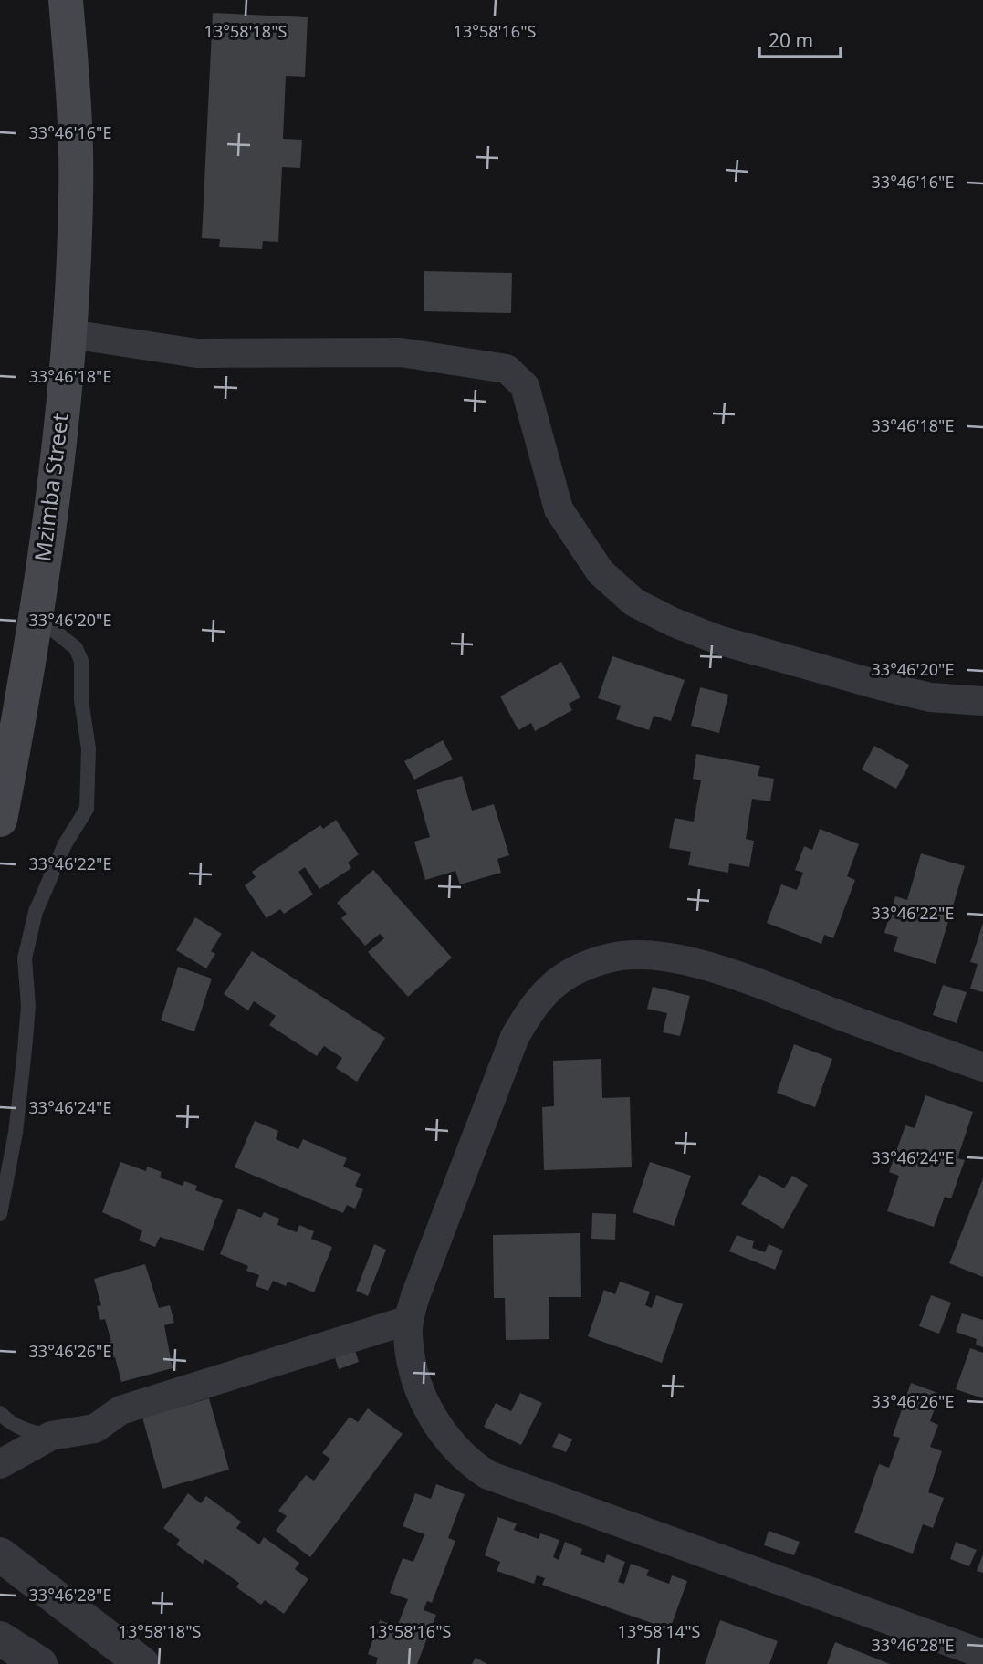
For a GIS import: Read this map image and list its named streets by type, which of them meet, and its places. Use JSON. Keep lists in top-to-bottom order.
{
  "streets": {
    "main road": ["Mzimba Street"]
  },
  "scale_bar": "20 m",
  "coordinates": [
    "13°58'18\"S",
    "13°58'16\"S",
    "33°46'16\"E",
    "33°46'18\"E",
    "33°46'20\"E",
    "33°46'22\"E",
    "33°46'24\"E",
    "33°46'26\"E",
    "33°46'28\"E",
    "13°58'14\"S"
  ]
}
